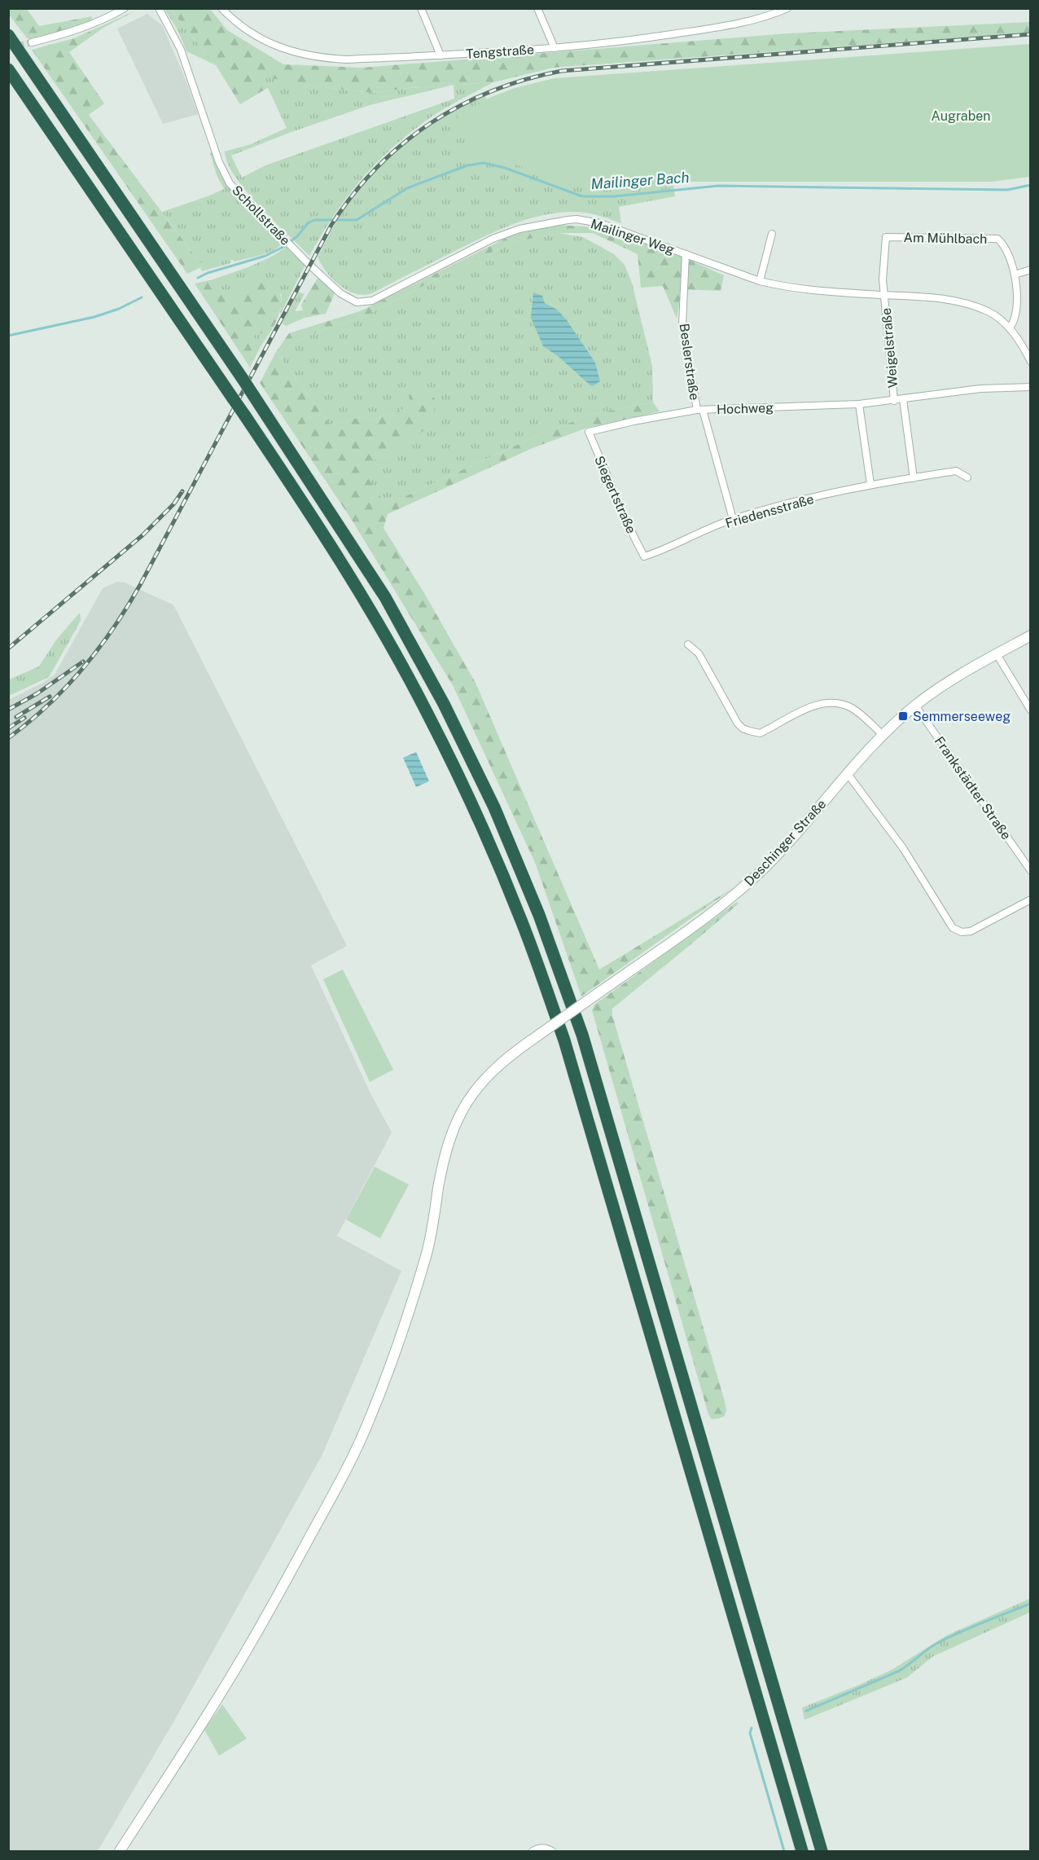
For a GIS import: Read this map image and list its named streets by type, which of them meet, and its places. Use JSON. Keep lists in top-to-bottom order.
{
  "streets": {
    "street": [
      "Tengstraße",
      "Schollstraße",
      "Mailinger Weg",
      "Am Mühlbach",
      "Weigelstraße",
      "Beslerstraße",
      "Hochweg",
      "Siegertstraße",
      "Friedensstraße",
      "Frankstädter Straße",
      "Deschinger Straße"
    ]
  },
  "crossings": [
    ["Schollstraße", "Mailinger Weg"],
    ["Mailinger Weg", "Am Mühlbach"],
    ["Mailinger Weg", "Weigelstraße"],
    ["Mailinger Weg", "Beslerstraße"],
    ["Am Mühlbach", "Weigelstraße"],
    ["Weigelstraße", "Hochweg"],
    ["Beslerstraße", "Hochweg"],
    ["Beslerstraße", "Friedensstraße"],
    ["Hochweg", "Siegertstraße"],
    ["Siegertstraße", "Friedensstraße"],
    ["Frankstädter Straße", "Deschinger Straße"]
  ],
  "water": ["Mailinger Bach"],
  "parks": ["Augraben"],
  "places": {
    "transit": ["Semmerseeweg"]
  }
}
